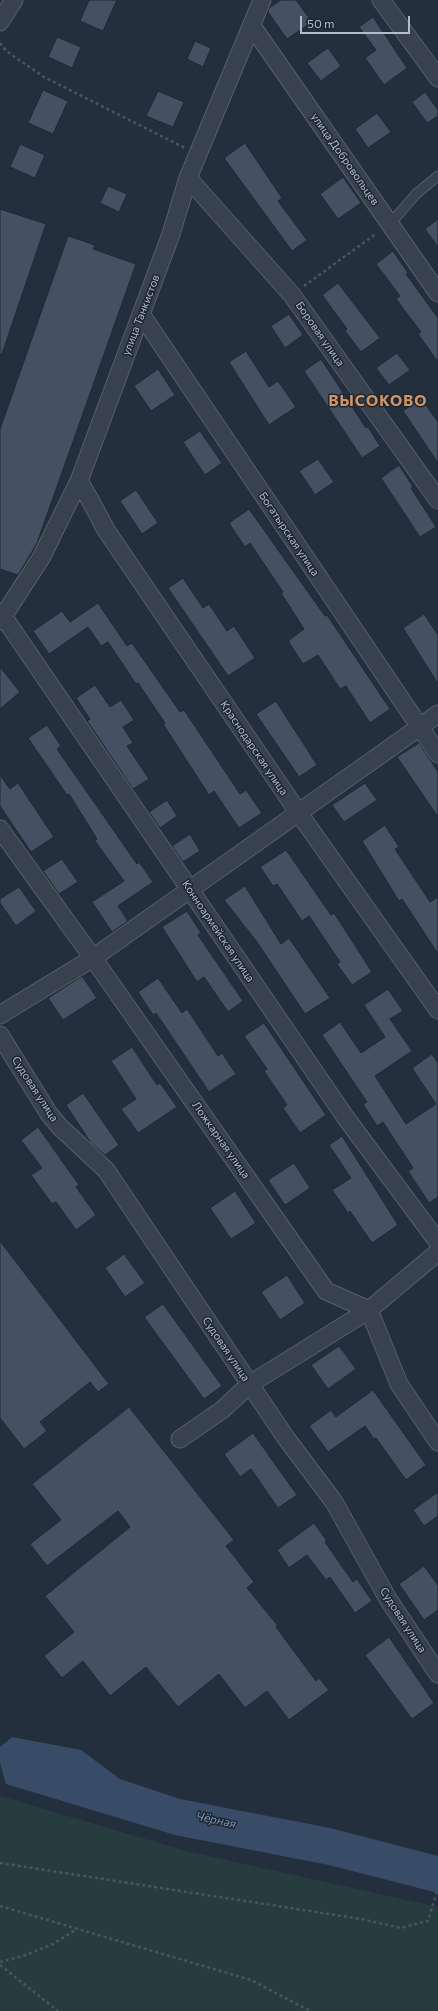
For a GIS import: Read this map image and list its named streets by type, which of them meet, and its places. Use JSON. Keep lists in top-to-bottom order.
{
  "streets": {
    "street": [
      "улица Добровольцев",
      "улица Танкистов",
      "Боровая улица",
      "Богатырская улица",
      "Краснодарская улица",
      "Конноармейская улица",
      "Судовая улица",
      "Ложкарная улица"
    ]
  },
  "crossings": [
    ["улица Добровольцев", "улица Танкистов"],
    ["улица Танкистов", "Боровая улица"],
    ["улица Танкистов", "Богатырская улица"],
    ["улица Танкистов", "Краснодарская улица"],
    ["улица Танкистов", "Конноармейская улица"]
  ],
  "districts": ["ВЫСОКОВО"],
  "water": ["Чёрная"],
  "scale_bar": "50 m"
}
